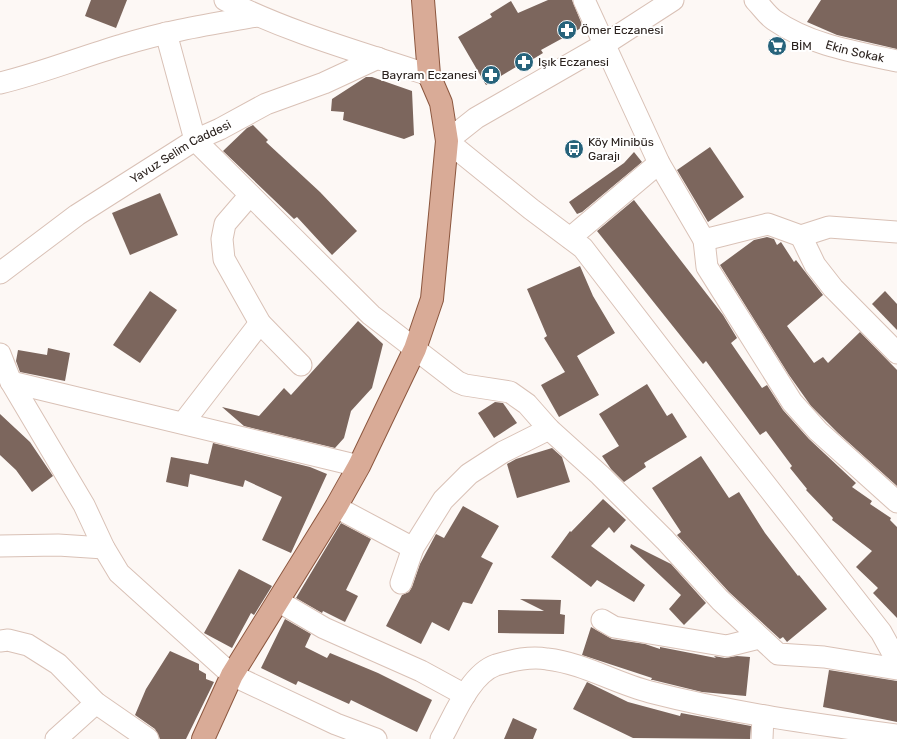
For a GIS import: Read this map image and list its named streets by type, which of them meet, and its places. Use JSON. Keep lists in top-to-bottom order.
{
  "streets": {
    "street": ["Ekin Sokak", "Yavuz Selim Caddesi"]
  },
  "places": {
    "pharmacy": ["Ömer Eczanesi", "Işık Eczanesi", "Bayram Eczanesi"],
    "supermarket": ["BİM"],
    "bus stop": ["Köy Minibüs Garajı"]
  }
}
